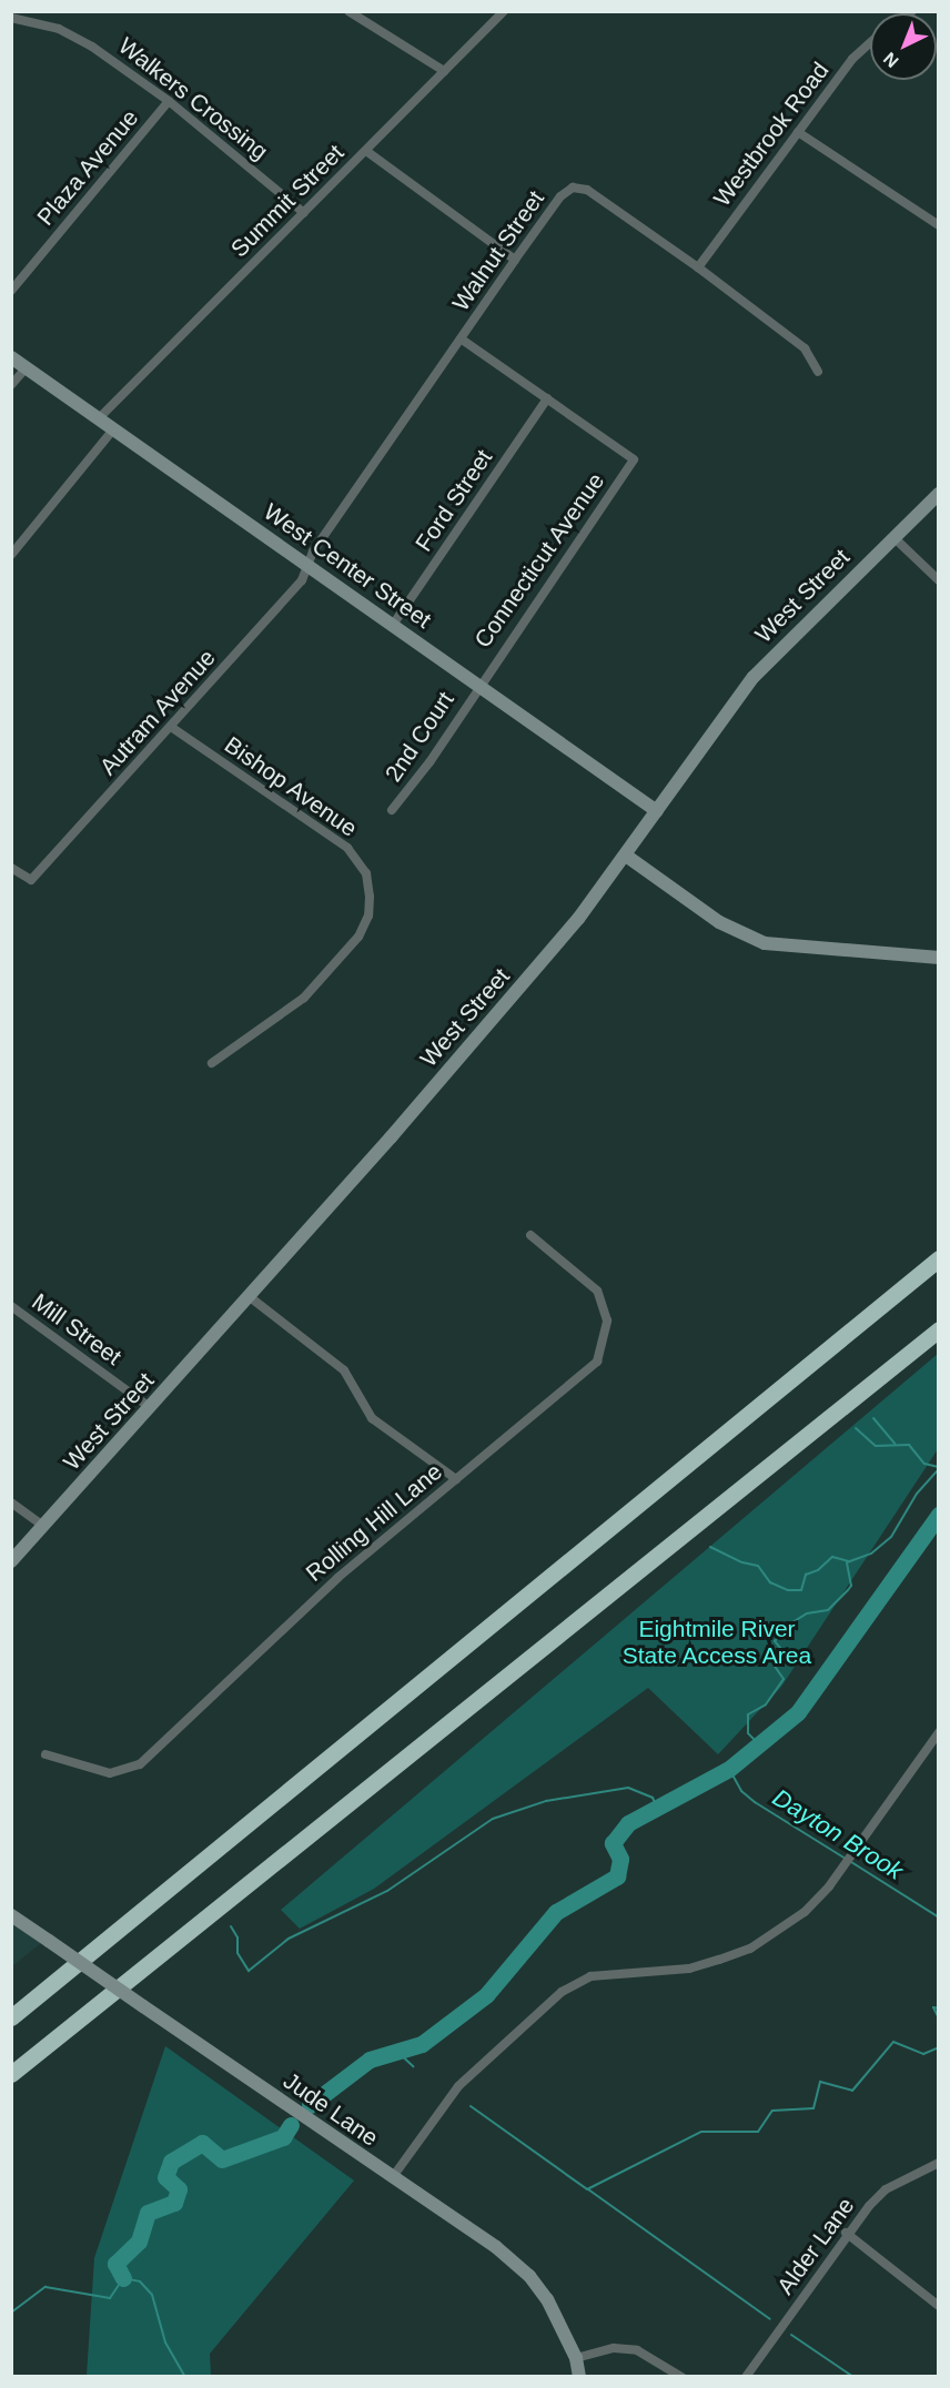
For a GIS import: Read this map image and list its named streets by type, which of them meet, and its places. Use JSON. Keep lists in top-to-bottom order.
{
  "streets": {
    "street": [
      "Walkers Crossing",
      "Westbrook Road",
      "Plaza Avenue",
      "Summit Street",
      "Walnut Street",
      "Ford Street",
      "Connecticut Avenue",
      "West Center Street",
      "West Street",
      "Autram Avenue",
      "2nd Court",
      "Bishop Avenue",
      "Mill Street",
      "Rolling Hill Lane",
      "Jude Lane",
      "Alder Lane"
    ]
  },
  "crossings": [
    ["Walkers Crossing", "Plaza Avenue"],
    ["Walkers Crossing", "Summit Street"],
    ["Westbrook Road", "Walnut Street"],
    ["Summit Street", "West Center Street"],
    ["Walnut Street", "West Center Street"],
    ["Walnut Street", "Autram Avenue"],
    ["Ford Street", "Connecticut Avenue"],
    ["Ford Street", "West Center Street"],
    ["Connecticut Avenue", "West Center Street"],
    ["Connecticut Avenue", "2nd Court"],
    ["West Center Street", "West Street"],
    ["West Center Street", "Autram Avenue"],
    ["West Center Street", "2nd Court"],
    ["West Street", "Mill Street"],
    ["Autram Avenue", "Bishop Avenue"]
  ],
  "water": ["Dayton Brook"],
  "parks": ["Eightmile River State Access Area"],
  "north": "bottom left"
}
